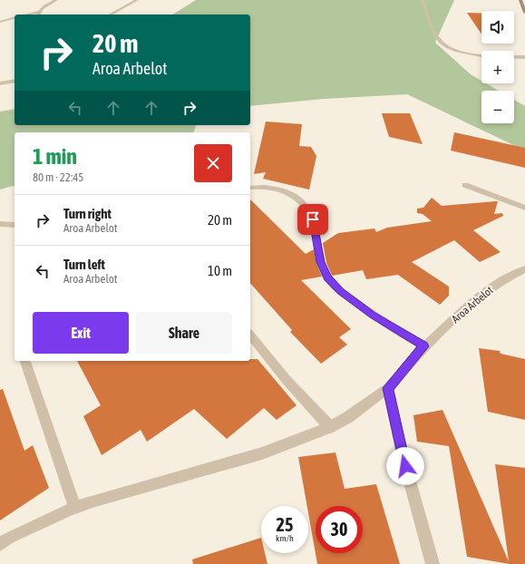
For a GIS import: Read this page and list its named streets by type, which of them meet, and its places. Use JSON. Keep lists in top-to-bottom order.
{
  "streets": {
    "street": ["Aroa Arbelot"]
  },
  "page": {
    "map_buttons": ["+", "−"],
    "turn": ["20 m", "Aroa Arbelot"],
    "heading": ["1 min", "80 m · 22:45"],
    "list": [
      {
        "name": "Turn right",
        "note": "Aroa Arbelot",
        "value": "20 m"
      },
      {
        "name": "Turn left",
        "note": "Aroa Arbelot",
        "value": "10 m"
      }
    ],
    "buttons": ["Exit", "Share"],
    "speed": "25 km/h",
    "limit": "30"
  }
}
